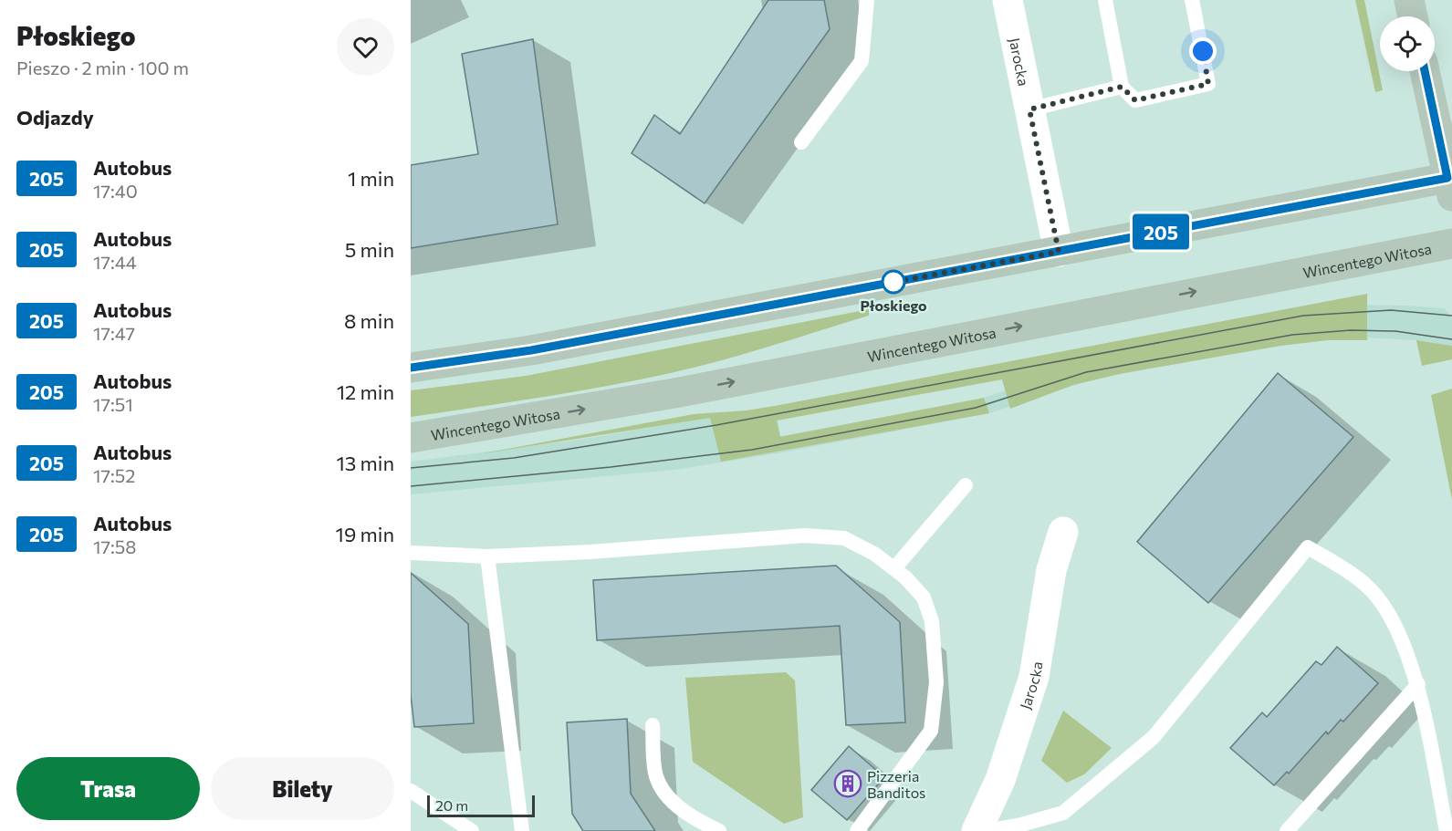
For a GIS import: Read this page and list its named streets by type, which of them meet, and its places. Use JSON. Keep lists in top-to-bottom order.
{
  "streets": {
    "main road": ["Wincentego Witosa"],
    "street": ["Jarocka"]
  },
  "places": {
    "other": ["Płoskiego"],
    "building": ["Pizzeria Banditos"]
  },
  "lines": ["bus line 205"],
  "scale_bar": "20 m",
  "page": {
    "heading": [
      ["Płoskiego", "Pieszo · 2 min · 100 m"],
      "Odjazdy"
    ],
    "on_map": "205",
    "list": [
      {
        "mark": "205",
        "name": "Autobus",
        "note": "17:40",
        "value": "1 min"
      },
      {
        "mark": "205",
        "name": "Autobus",
        "note": "17:44",
        "value": "5 min"
      },
      {
        "mark": "205",
        "name": "Autobus",
        "note": "17:47",
        "value": "8 min"
      },
      {
        "mark": "205",
        "name": "Autobus",
        "note": "17:51",
        "value": "12 min"
      },
      {
        "mark": "205",
        "name": "Autobus",
        "note": "17:52",
        "value": "13 min"
      },
      {
        "mark": "205",
        "name": "Autobus",
        "note": "17:58",
        "value": "19 min"
      }
    ],
    "buttons": ["Trasa", "Bilety"],
    "scale": "20 m"
  }
}
